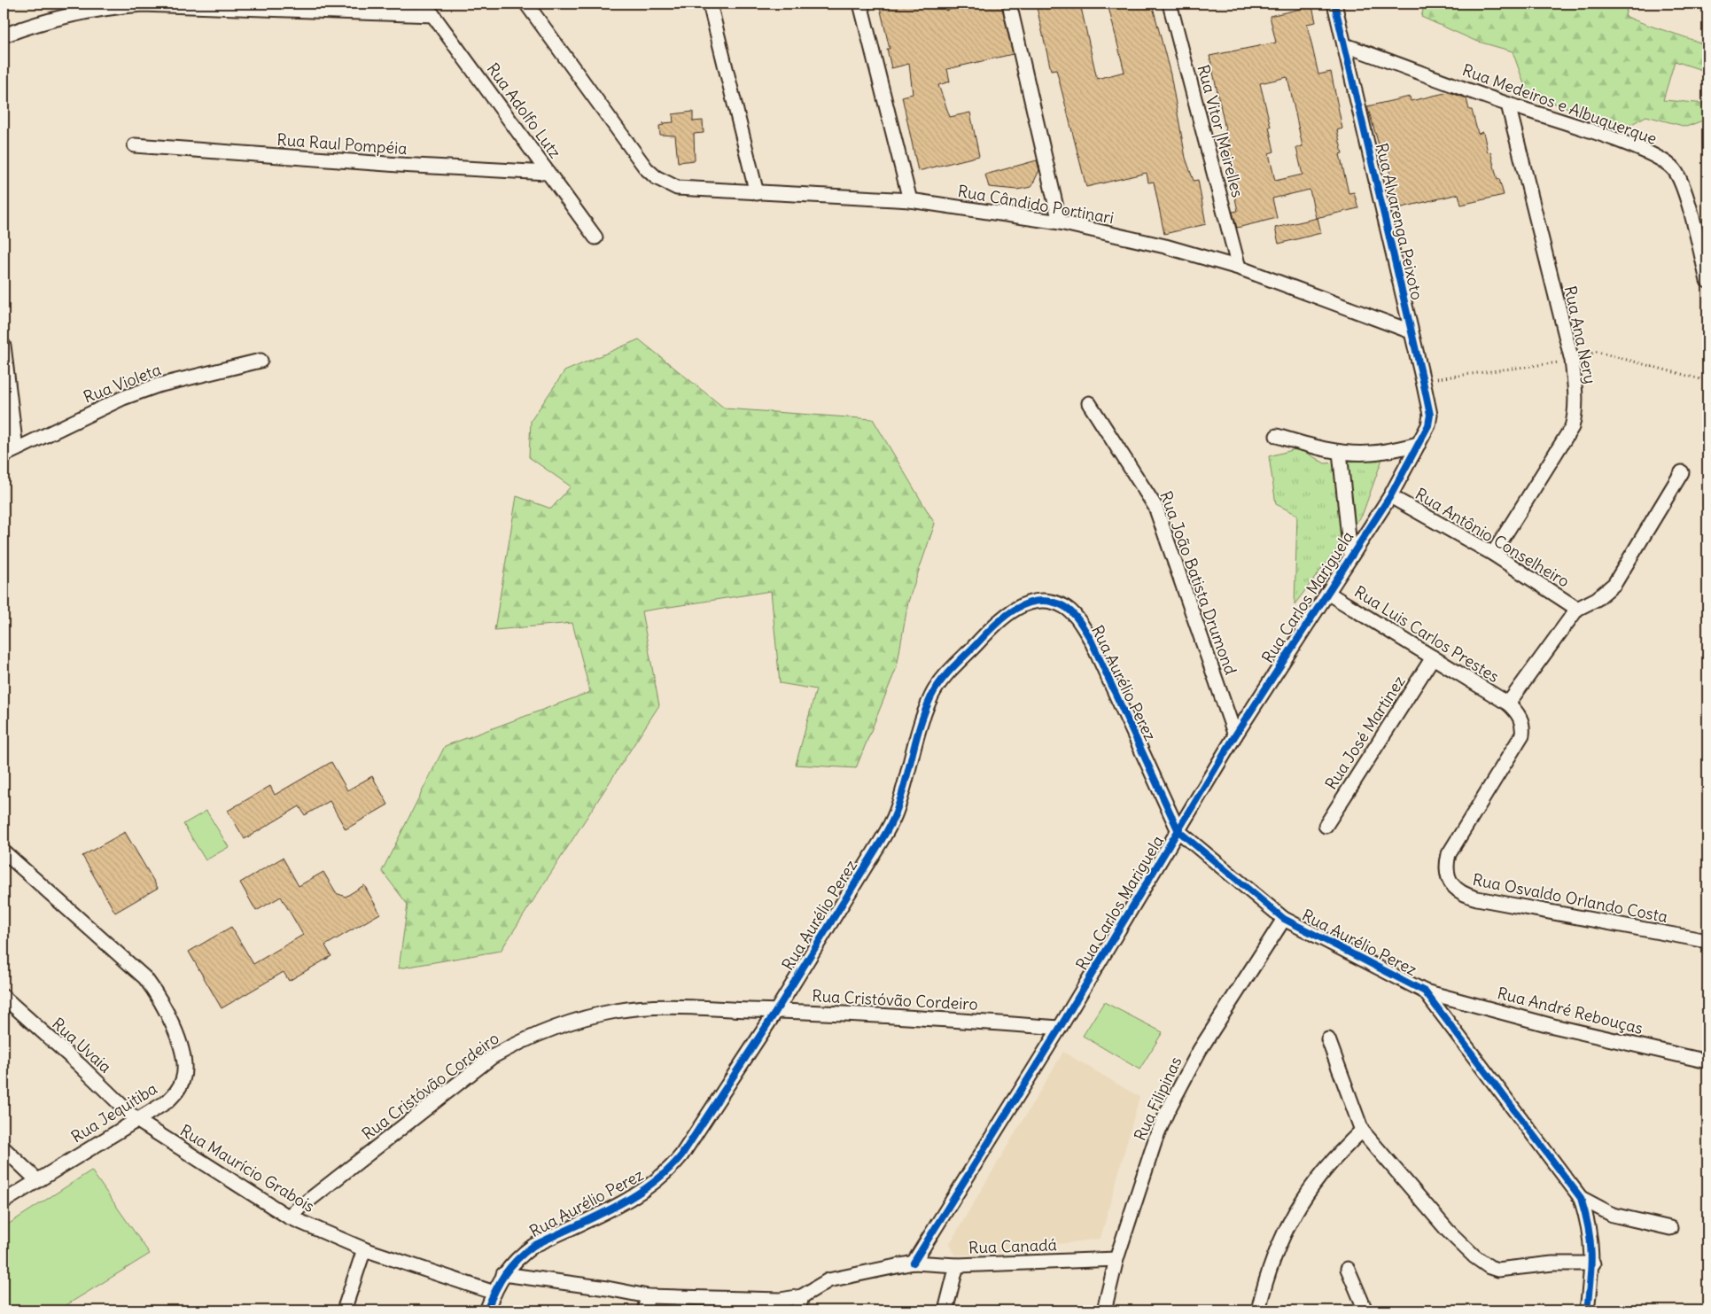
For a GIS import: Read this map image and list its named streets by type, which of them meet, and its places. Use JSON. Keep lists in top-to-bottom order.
{
  "streets": {
    "street": [
      "Rua Medeiros e Albuquerque",
      "Rua Adolfo Lutz",
      "Rua Vitor |Meirelles",
      "Rua Raul Pompéia",
      "Rua Cândido Portinari",
      "Rua Alvarenga Peixoto",
      "Rua Ana Nery",
      "Rua Violeta",
      "Rua Antônio Conselheiro",
      "Rua João Batista Drumond",
      "Rua Carlos Mariguela",
      "Rua Luis Carlos Prestes",
      "Rua Aurélio Perez",
      "Rua José Martinez",
      "Rua Osvaldo Orlando Costa",
      "Rua Cristóvão Cordeiro",
      "Rua André Rebouças",
      "Rua Uvaia",
      "Rua Filipinas",
      "Rua Jequitiba",
      "Rua Maurício Grabois",
      "Rua Canadá"
    ]
  },
  "crossings": [
    ["Rua Medeiros e Albuquerque", "Rua Alvarenga Peixoto"],
    ["Rua Medeiros e Albuquerque", "Rua Ana Nery"],
    ["Rua Adolfo Lutz", "Rua Raul Pompéia"],
    ["Rua Vitor |Meirelles", "Rua Cândido Portinari"],
    ["Rua Cândido Portinari", "Rua Alvarenga Peixoto"],
    ["Rua Alvarenga Peixoto", "Rua Carlos Mariguela"],
    ["Rua Ana Nery", "Rua Antônio Conselheiro"],
    ["Rua Antônio Conselheiro", "Rua Carlos Mariguela"],
    ["Rua João Batista Drumond", "Rua Carlos Mariguela"],
    ["Rua Carlos Mariguela", "Rua Luis Carlos Prestes"],
    ["Rua Carlos Mariguela", "Rua Aurélio Perez"],
    ["Rua Carlos Mariguela", "Rua Cristóvão Cordeiro"],
    ["Rua Luis Carlos Prestes", "Rua José Martinez"],
    ["Rua Luis Carlos Prestes", "Rua Osvaldo Orlando Costa"],
    ["Rua Aurélio Perez", "Rua Cristóvão Cordeiro"],
    ["Rua Aurélio Perez", "Rua André Rebouças"],
    ["Rua Aurélio Perez", "Rua Filipinas"],
    ["Rua Aurélio Perez", "Rua Maurício Grabois"],
    ["Rua Cristóvão Cordeiro", "Rua Maurício Grabois"],
    ["Rua Uvaia", "Rua Jequitiba"],
    ["Rua Uvaia", "Rua Maurício Grabois"],
    ["Rua Filipinas", "Rua Canadá"],
    ["Rua Jequitiba", "Rua Maurício Grabois"]
  ]
}
